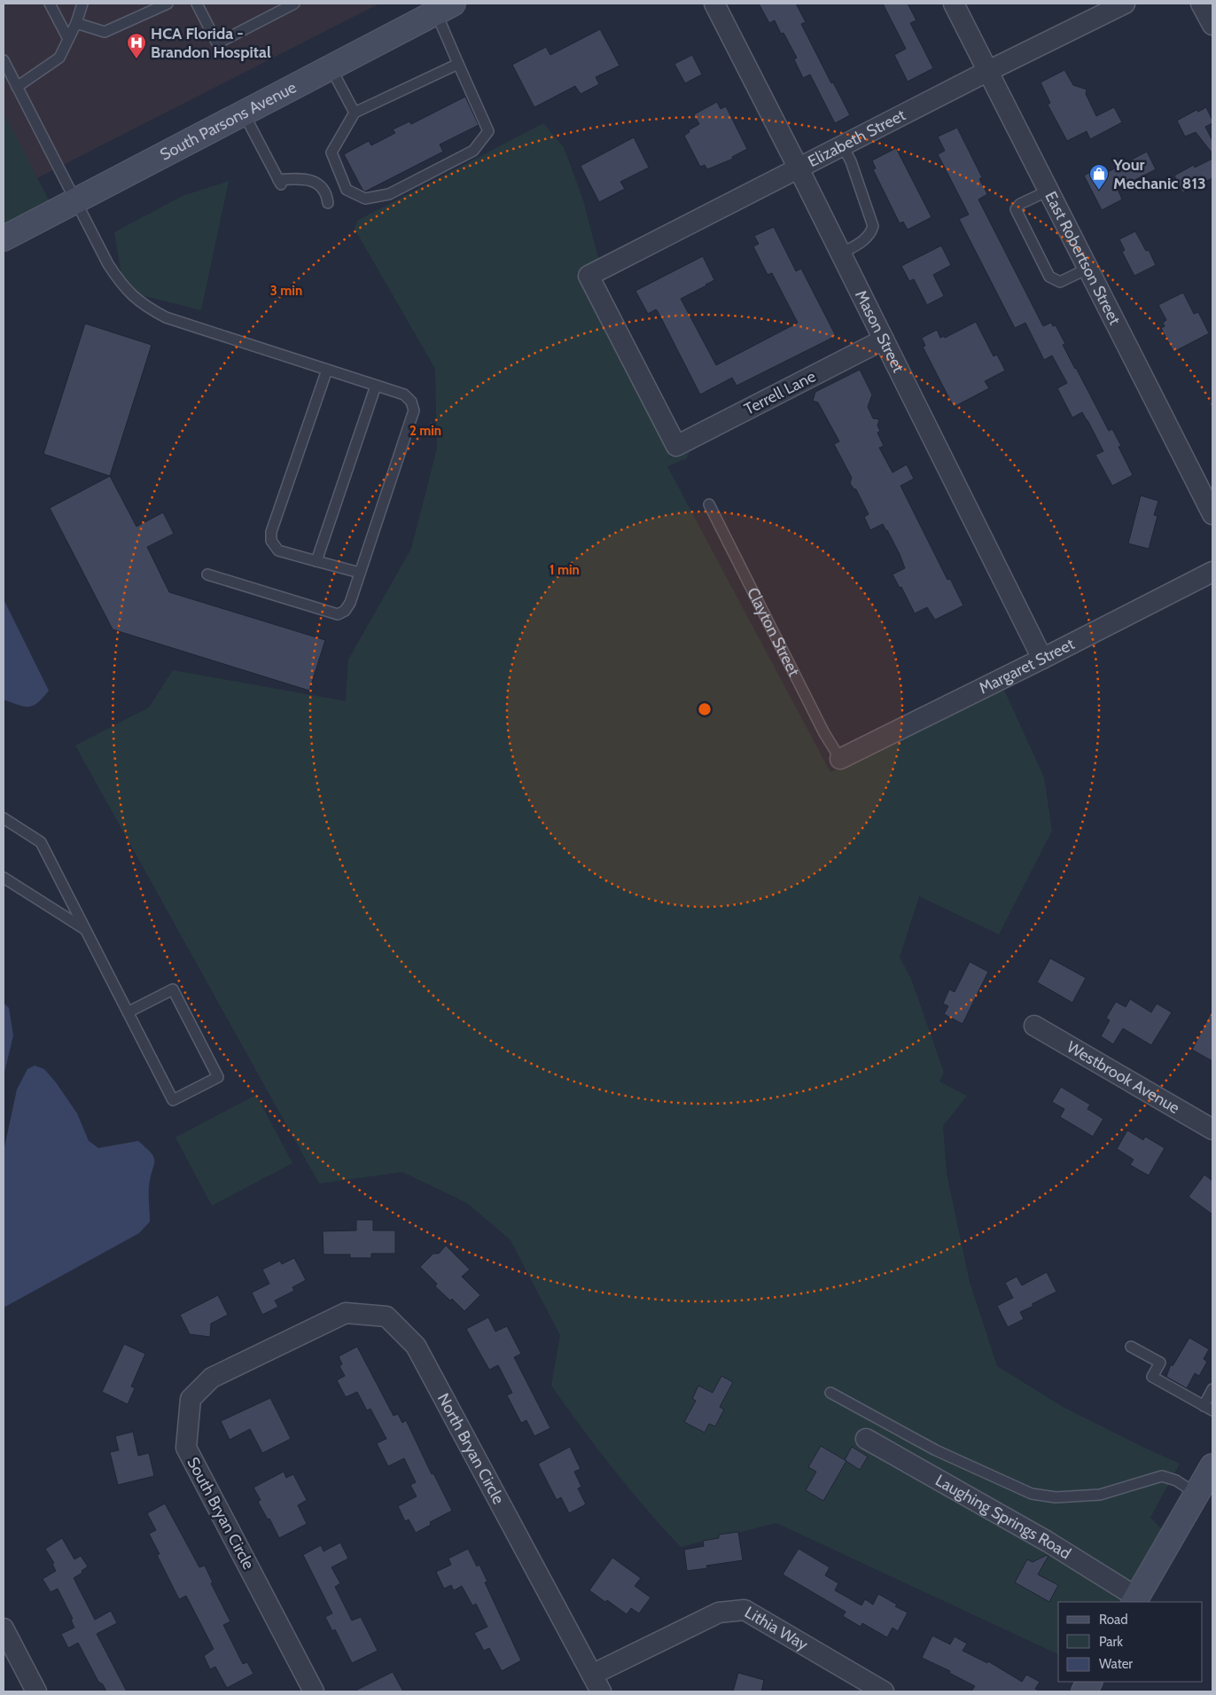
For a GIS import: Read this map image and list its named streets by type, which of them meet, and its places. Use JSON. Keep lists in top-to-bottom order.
{
  "streets": {
    "street": [
      "South Parsons Avenue",
      "Elizabeth Street",
      "East Robertson Street",
      "Mason Street",
      "Terrell Lane",
      "Margaret Street",
      "Westbrook Avenue",
      "North Bryan Circle",
      "South Bryan Circle",
      "Laughing Springs Road",
      "Lithia Way"
    ],
    "lane": ["Clayton Street"]
  },
  "crossings": [
    ["Elizabeth Street", "East Robertson Street"],
    ["Elizabeth Street", "Mason Street"],
    ["Elizabeth Street", "Terrell Lane"],
    ["Mason Street", "Terrell Lane"],
    ["Mason Street", "Margaret Street"],
    ["Clayton Street", "Margaret Street"],
    ["North Bryan Circle", "South Bryan Circle"],
    ["North Bryan Circle", "Lithia Way"]
  ],
  "places": {
    "hospital": ["HCA Florida - Brandon Hospital"],
    "shop": ["Your Mechanic 813"]
  },
  "legend": ["Road", "Park", "Water"],
  "rings": ["3 min", "2 min", "1 min"]
}
